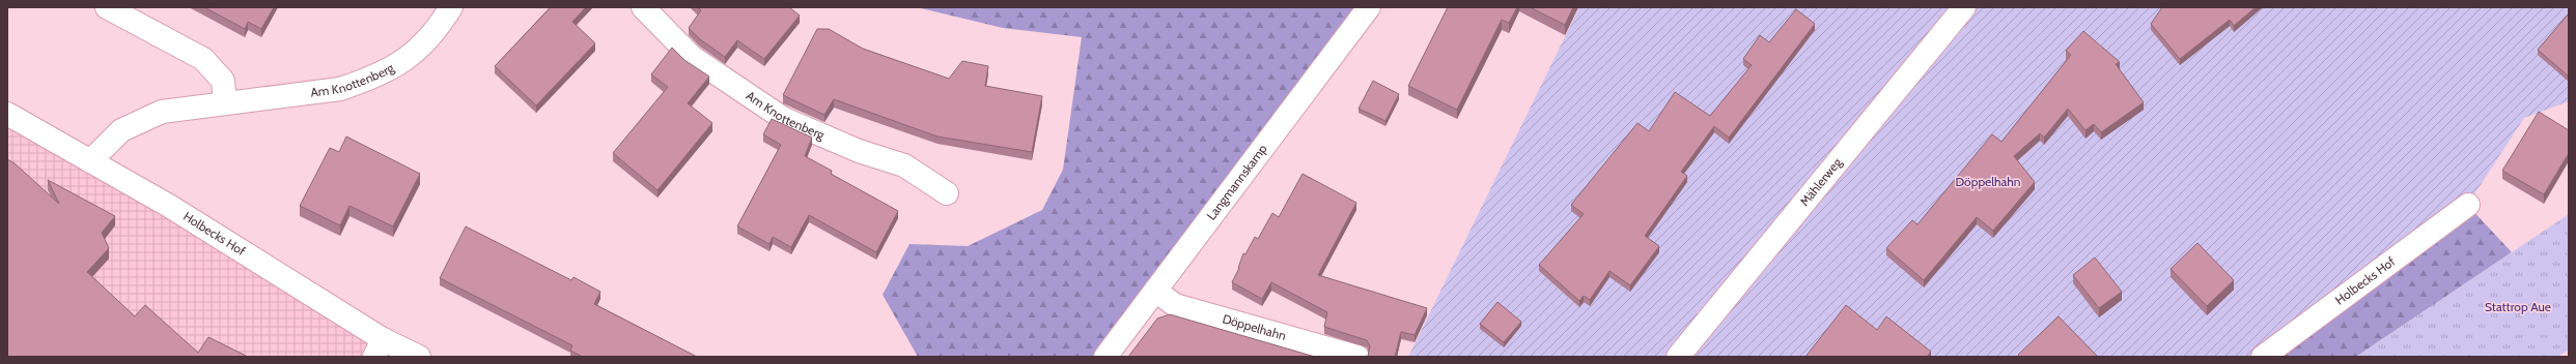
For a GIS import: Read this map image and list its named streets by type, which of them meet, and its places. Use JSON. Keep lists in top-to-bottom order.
{
  "streets": {
    "street": [
      "Am Knottenberg",
      "Mählerweg",
      "Langmannskamp",
      "Holbecks Hof",
      "Döppelhahn"
    ]
  },
  "crossings": [
    ["Am Knottenberg", "Holbecks Hof"],
    ["Langmannskamp", "Döppelhahn"]
  ],
  "parks": ["Döppelhahn", "Stattrop Aue"]
}
